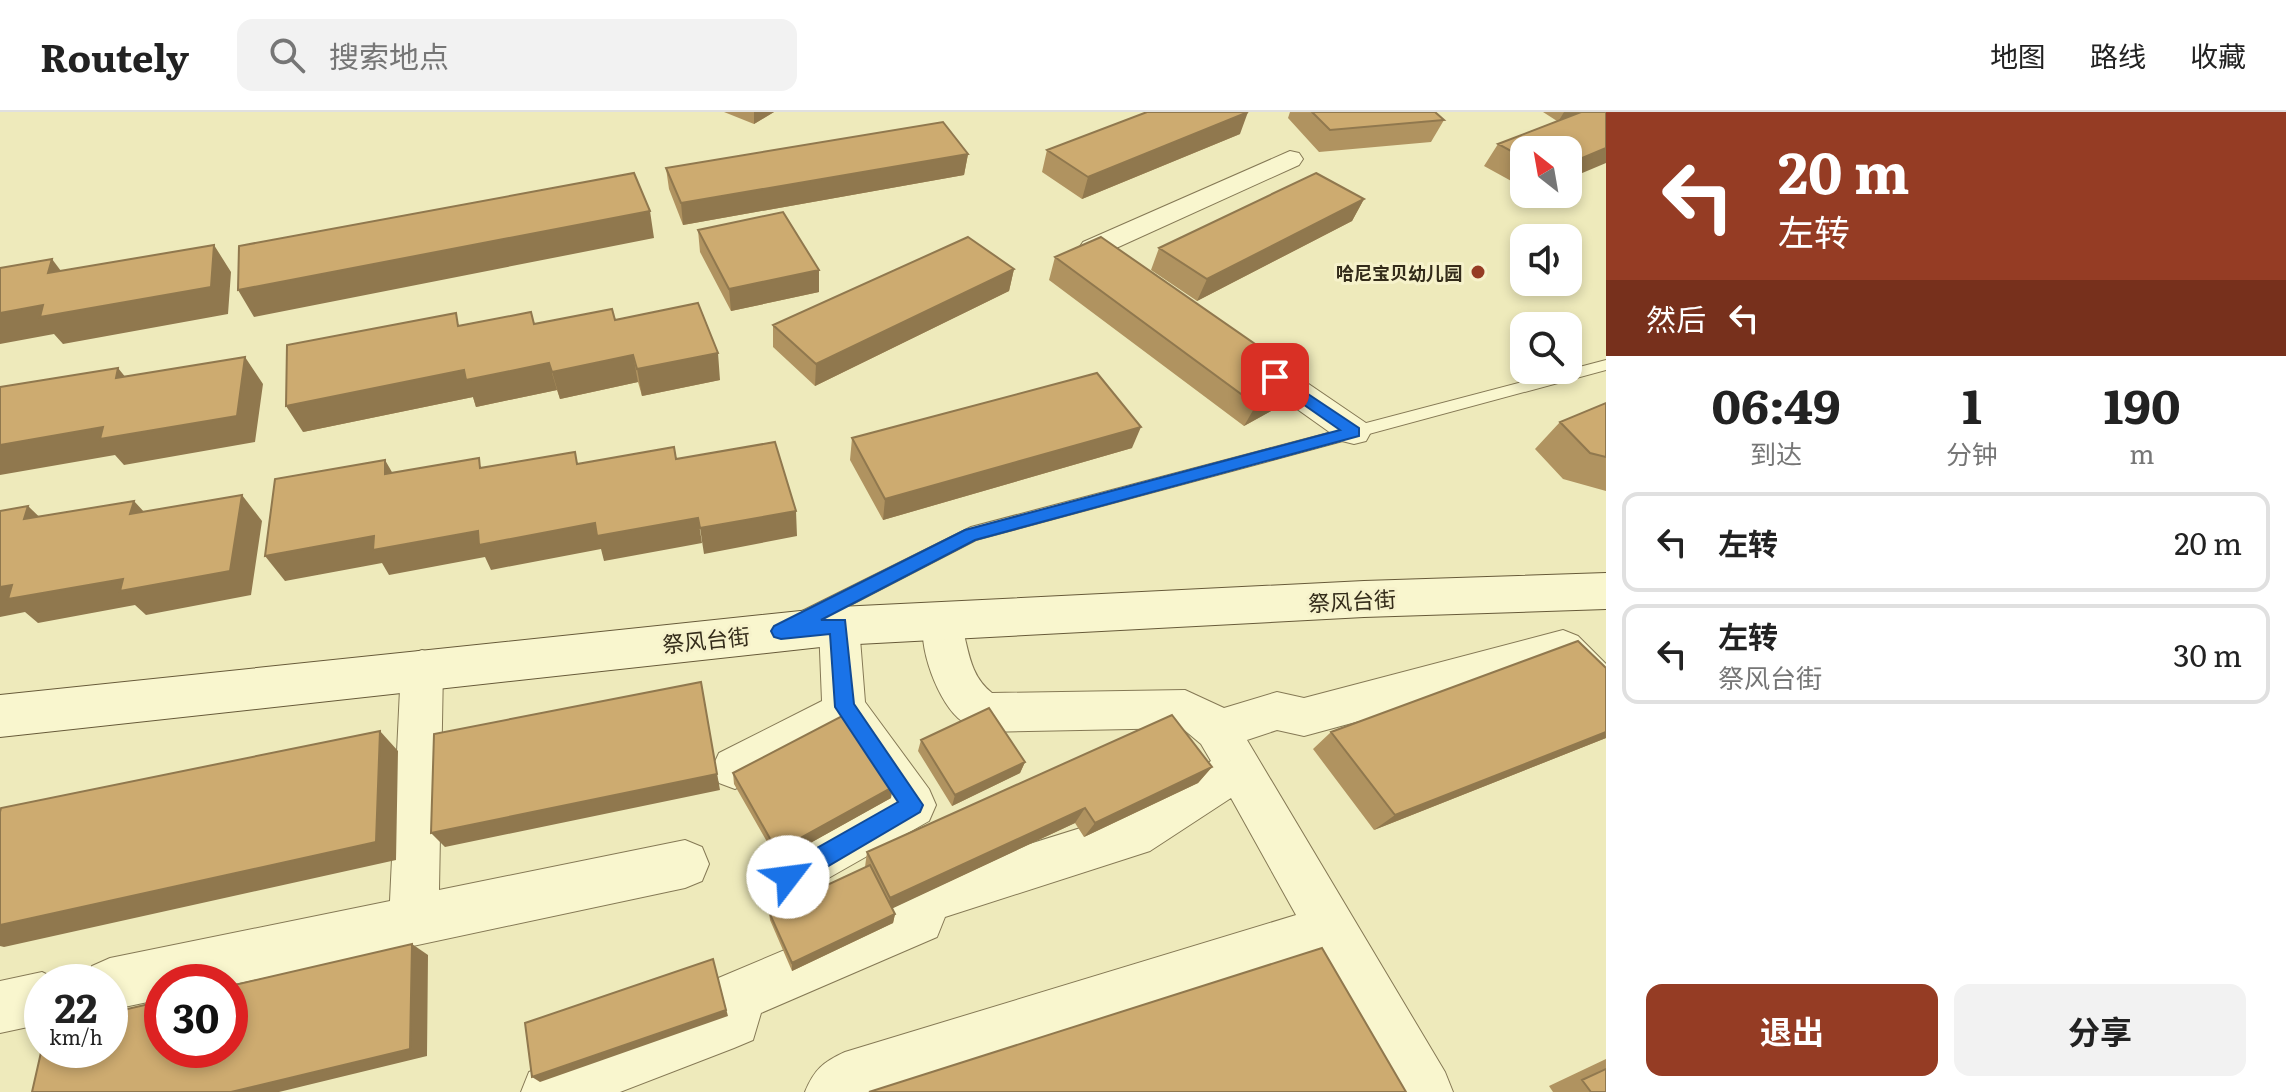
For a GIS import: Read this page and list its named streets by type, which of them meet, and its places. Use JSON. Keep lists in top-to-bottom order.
{
  "streets": {
    "main road": ["祭风台街"]
  },
  "places": ["哈尼宝贝幼儿园"],
  "north": "top left",
  "page": {
    "header": "Routely",
    "search": "搜索地点",
    "nav": ["地图", "路线", "收藏"],
    "turn": ["20 m", "左转"],
    "then": "然后",
    "eta": [
      "06:49",
      "到达",
      "1",
      "分钟",
      "190",
      "m"
    ],
    "list": [
      {
        "name": "左转",
        "value": "20 m"
      },
      {
        "name": "左转",
        "note": "祭风台街",
        "value": "30 m"
      }
    ],
    "speed": "22 km/h",
    "limit": "30",
    "buttons": ["退出", "分享"]
  }
}
